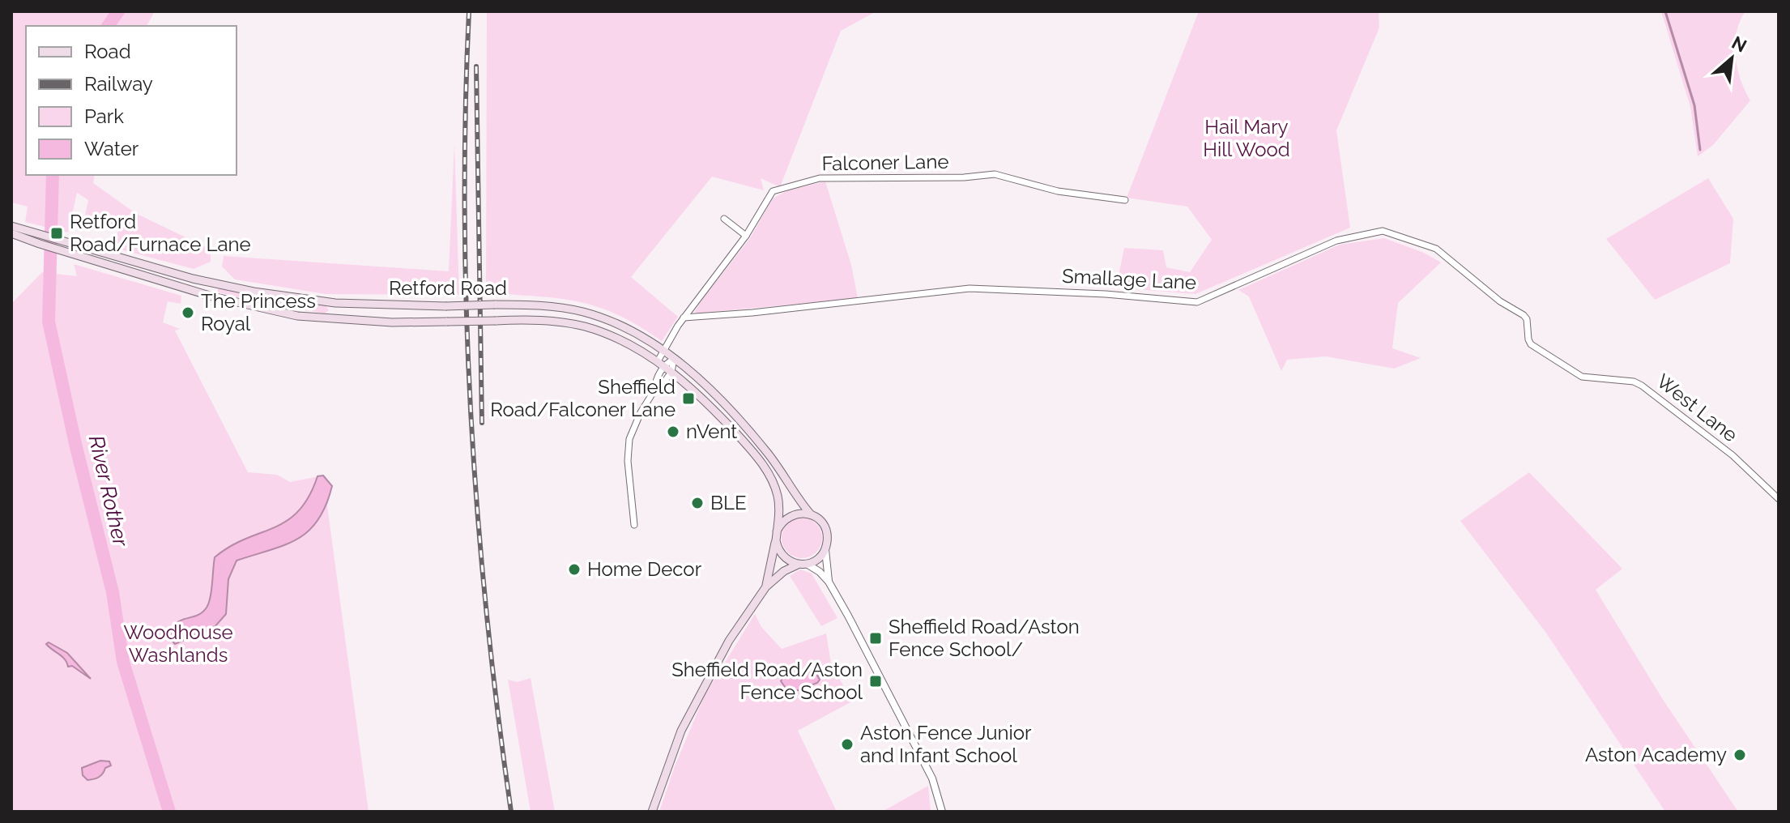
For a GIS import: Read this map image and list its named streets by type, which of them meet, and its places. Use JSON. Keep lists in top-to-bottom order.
{
  "streets": {
    "main road": ["Retford Road"],
    "street": ["Falconer Lane", "Smallage Lane", "West Lane"]
  },
  "crossings": [
    ["Falconer Lane", "Smallage Lane"],
    ["Falconer Lane", "Retford Road"],
    ["Smallage Lane", "West Lane"]
  ],
  "water": ["River Rother"],
  "parks": ["Hail Mary Hill Wood", "Woodhouse Washlands"],
  "places": {
    "transit": [
      "Retford Road/Furnace Lane",
      "Sheffield Road/Falconer Lane",
      "Sheffield Road/Aston Fence School/",
      "Sheffield Road/Aston Fence School"
    ],
    "other": [
      "The Princess Royal",
      "nVent",
      "BLE",
      "Home Decor",
      "Aston Fence Junior and Infant School",
      "Aston Academy"
    ]
  },
  "legend": [
    "Road",
    "Railway",
    "Park",
    "Water"
  ],
  "north": "top right"
}
